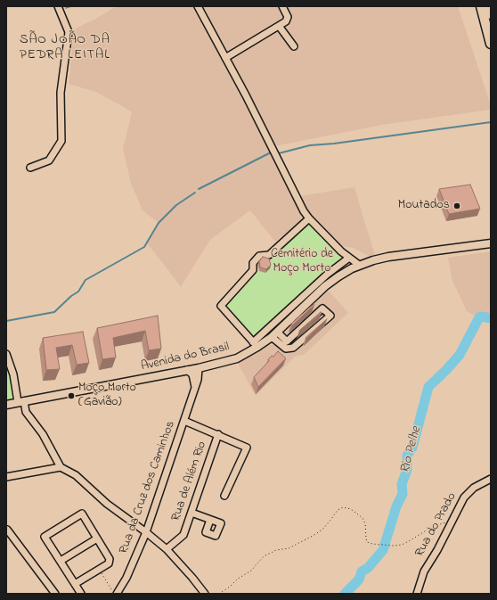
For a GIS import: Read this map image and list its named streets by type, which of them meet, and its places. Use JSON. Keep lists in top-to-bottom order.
{
  "streets": {
    "main road": ["Avenida do Brasil"],
    "street": ["Rua de Além Rio", "Rua da Cruz dos Caminhos", "Rua do Prado"]
  },
  "crossings": [
    ["Avenida do Brasil", "Rua da Cruz dos Caminhos"]
  ],
  "districts": ["SÃO JOÃO DA PEDRA LEITAL"],
  "water": ["Rio Pelhe"],
  "parks": ["Cemitério de Moço Morto"],
  "places": ["Moutados", "Moço Morto (Gavião)"]
}
